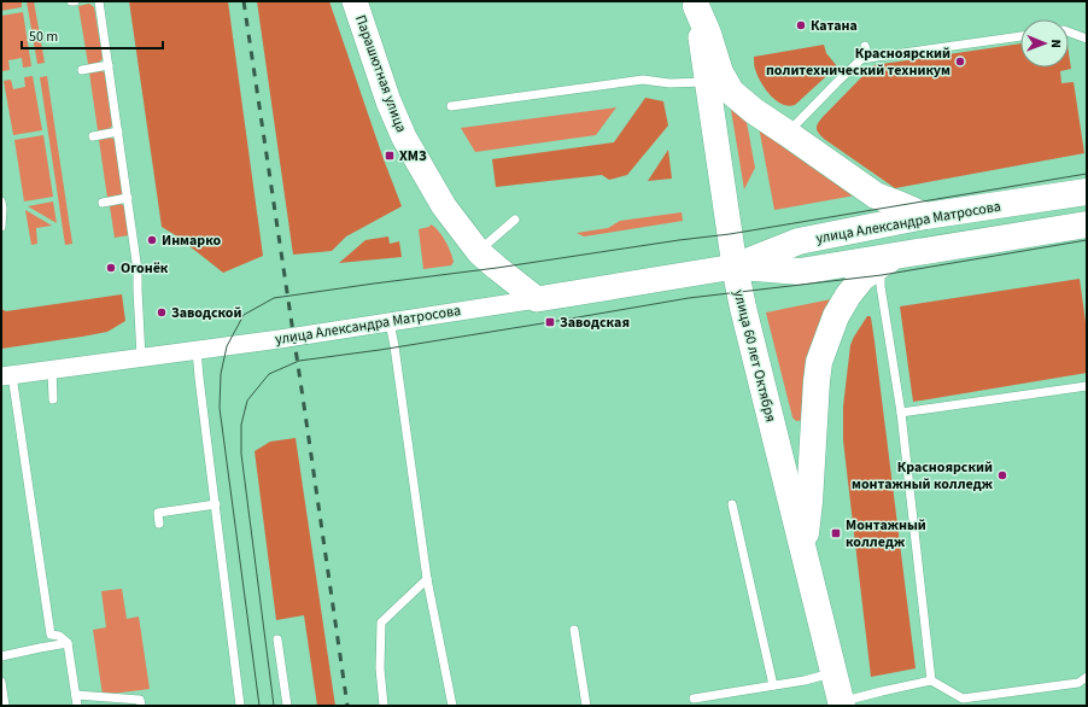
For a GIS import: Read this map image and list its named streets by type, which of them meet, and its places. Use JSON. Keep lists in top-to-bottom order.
{
  "streets": {
    "main road": ["Парашютная улица", "улица Александра Матросова", "улица 60 лет Октября"]
  },
  "crossings": [
    ["Парашютная улица", "улица Александра Матросова"],
    ["улица Александра Матросова", "улица 60 лет Октября"]
  ],
  "places": {
    "other": [
      "Катана",
      "Красноярский политехнический техникум",
      "Инмарко",
      "Огонёк",
      "Заводской",
      "Красноярский монтажный колледж"
    ],
    "transit": ["ХМЗ", "Заводская", "Монтажный колледж"]
  },
  "scale_bar": "50 m",
  "north": "right"
}
